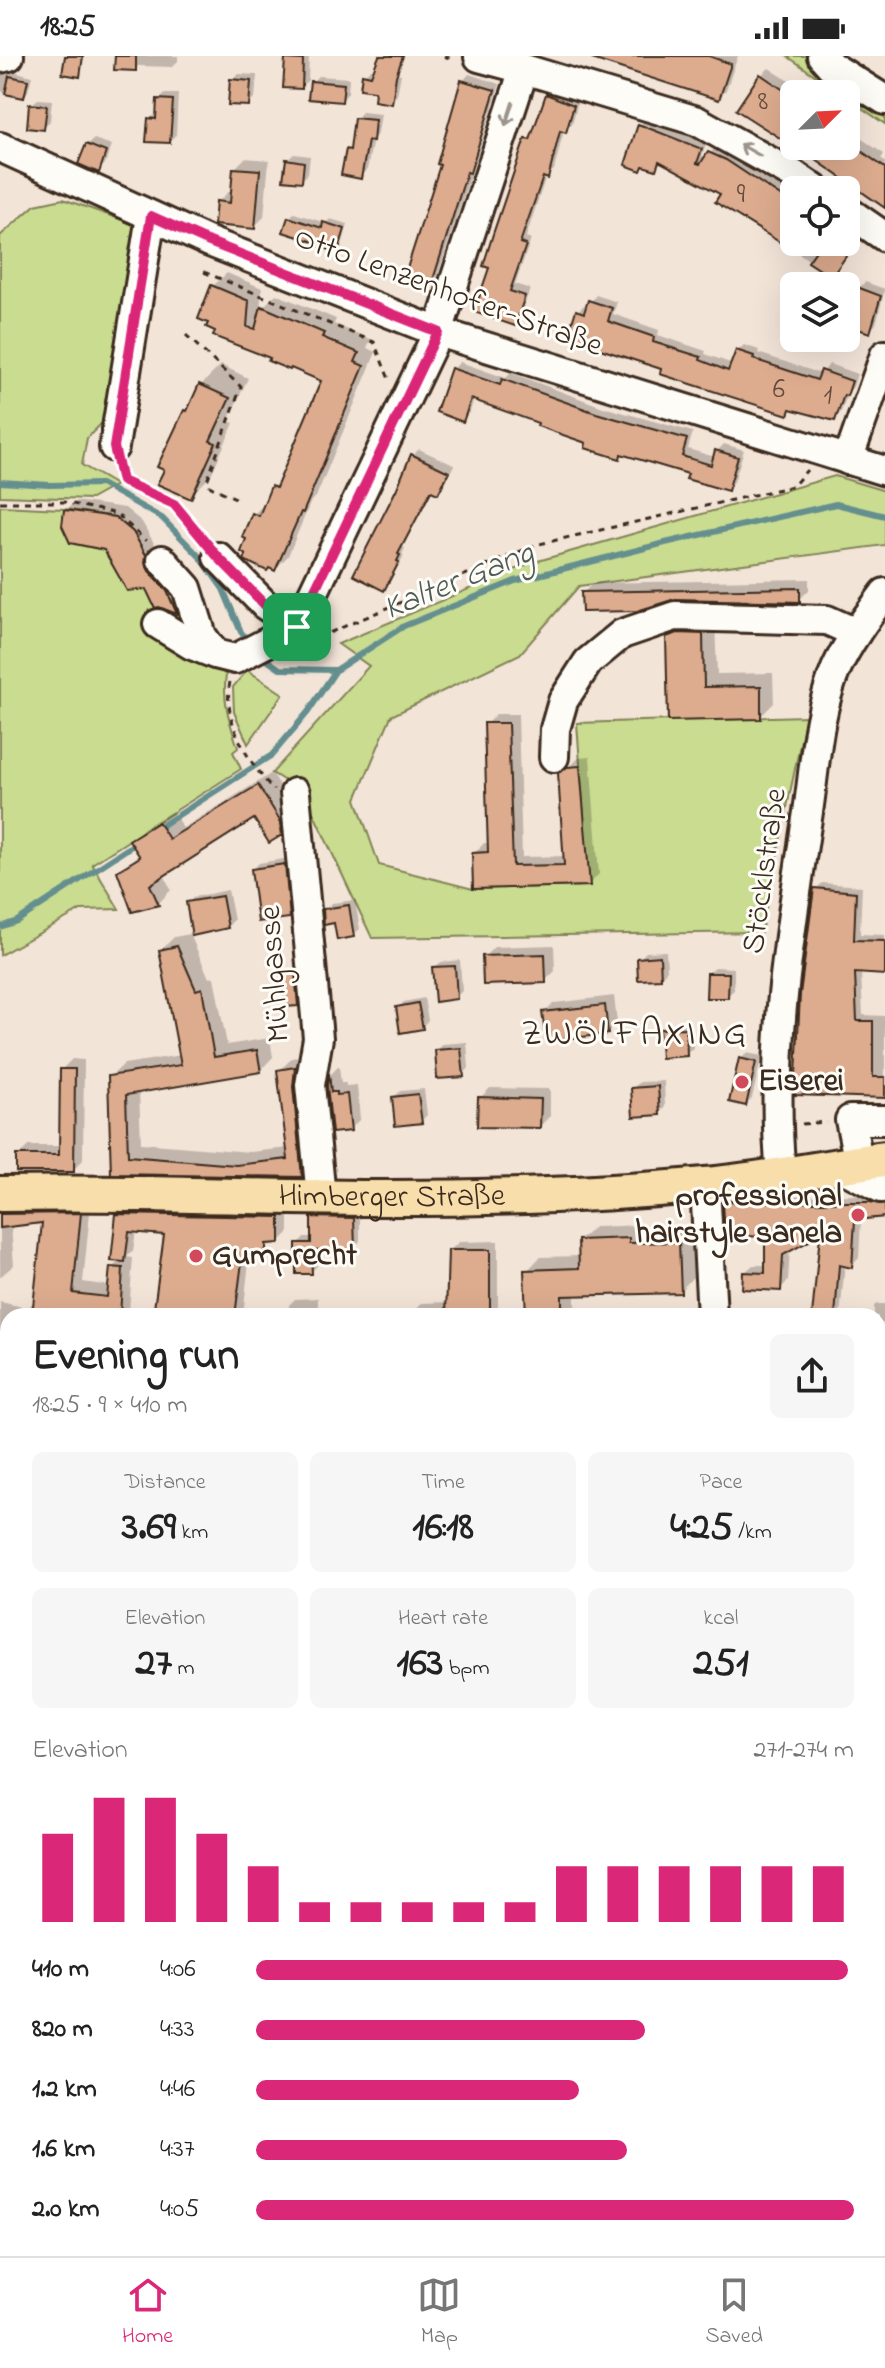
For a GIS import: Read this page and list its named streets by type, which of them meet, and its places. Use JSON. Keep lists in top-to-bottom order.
{
  "streets": {
    "main road": ["Himberger Straße"],
    "street": ["Otto Lenzenhofer-Straße", "Stöcklstraße", "Mühlgasse"]
  },
  "crossings": [
    ["Stöcklstraße", "Himberger Straße"],
    ["Mühlgasse", "Himberger Straße"]
  ],
  "districts": ["ZWÖLFAXING"],
  "water": ["Kalter Gang"],
  "places": ["Eiserei", "professional hairstyle sanela", "Gumprecht"],
  "house_numbers": [
    "8",
    "9",
    "6",
    "1"
  ],
  "north": "top right",
  "page": {
    "status": "18:25",
    "heading": ["Evening run", "18:25 · 9 × 410 m"],
    "stats": [
      ["Distance", "3.69 km"],
      ["Time", "16:18"],
      ["Pace", "4:25 /km"],
      ["Elevation", "27 m"],
      ["Heart rate", "163 bpm"],
      ["kcal", "251"]
    ],
    "chart": ["Elevation", "271–274 m"],
    "list": [
      {
        "name": "410 m",
        "note": "4:06"
      },
      {
        "name": "820 m",
        "note": "4:33"
      },
      {
        "name": "1.2 km",
        "note": "4:46"
      },
      {
        "name": "1.6 km",
        "note": "4:37"
      },
      {
        "name": "2.0 km",
        "note": "4:05"
      }
    ],
    "tabs": ["Home", "Map", "Saved"]
  }
}
